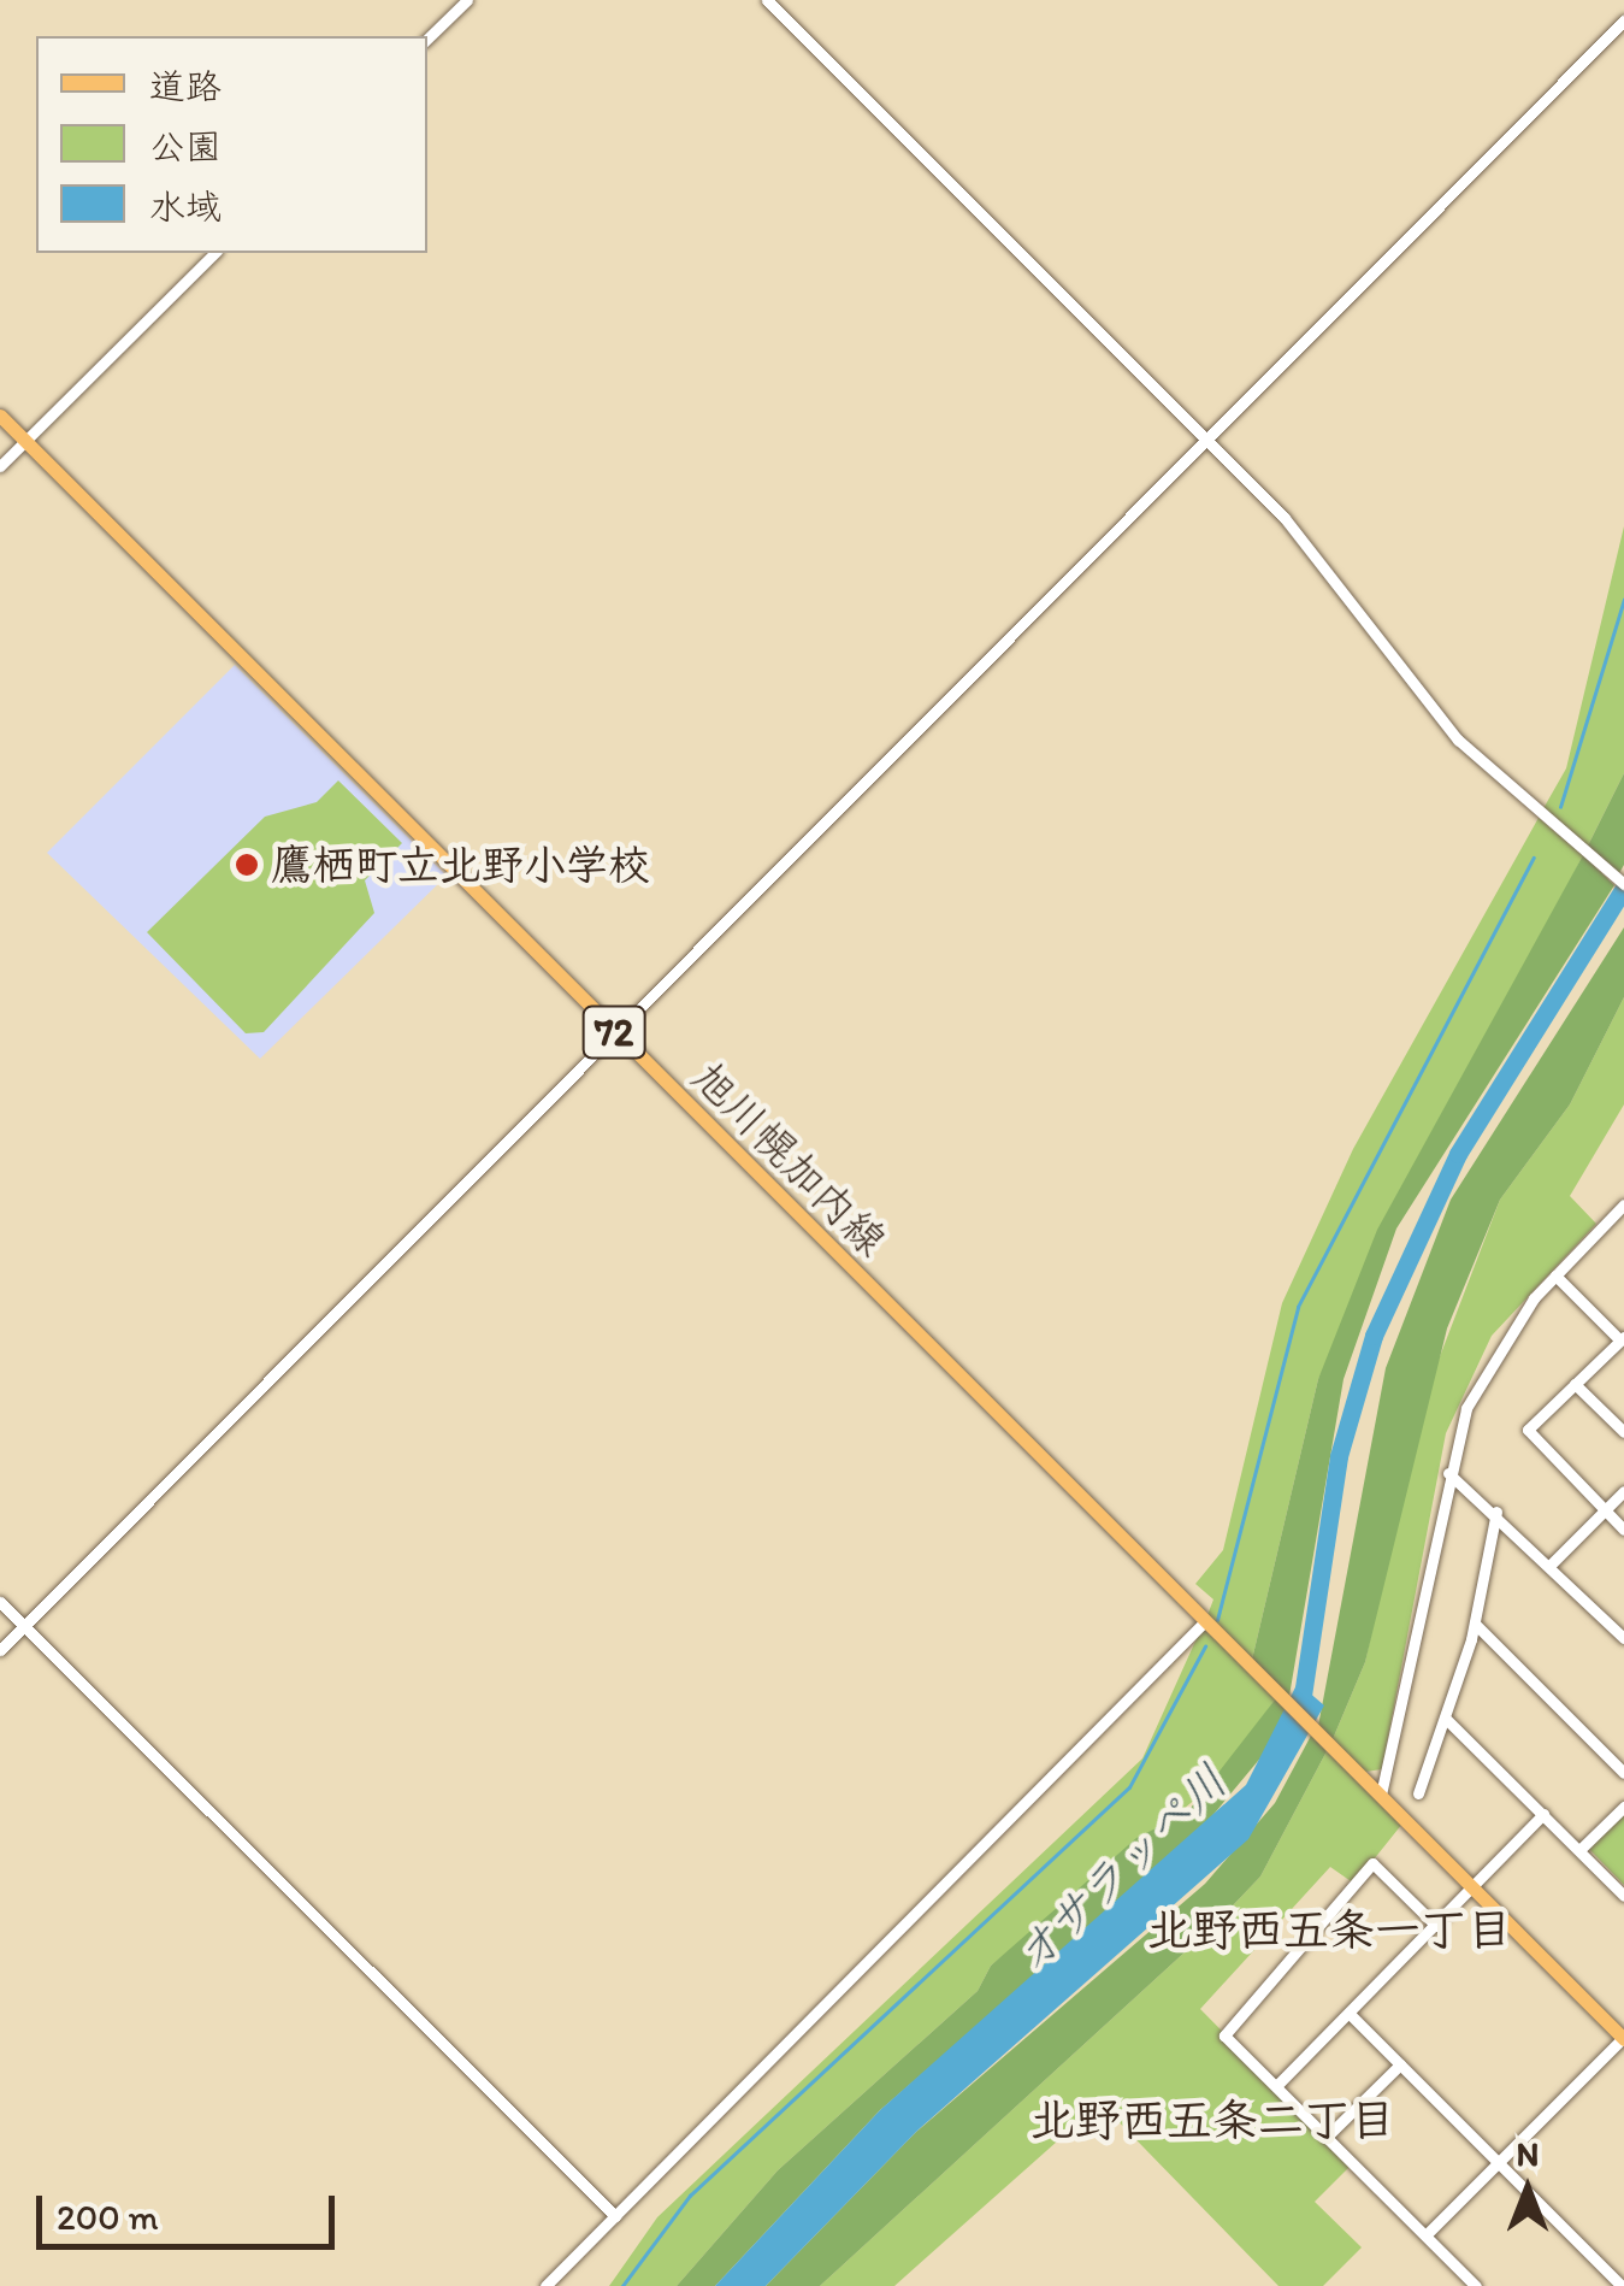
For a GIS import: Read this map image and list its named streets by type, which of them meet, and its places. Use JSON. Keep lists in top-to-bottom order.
{
  "streets": {
    "main road": ["72", "旭川幌加内線"]
  },
  "crossings": [
    ["72", "旭川幌加内線"]
  ],
  "districts": ["北野西五条一丁目", "北野西五条二丁目"],
  "water": ["オサラッペ川"],
  "places": ["鷹栖町立北野小学校"],
  "legend": ["道路", "公園", "水域"],
  "scale_bar": "200 m",
  "north": "top"
}
